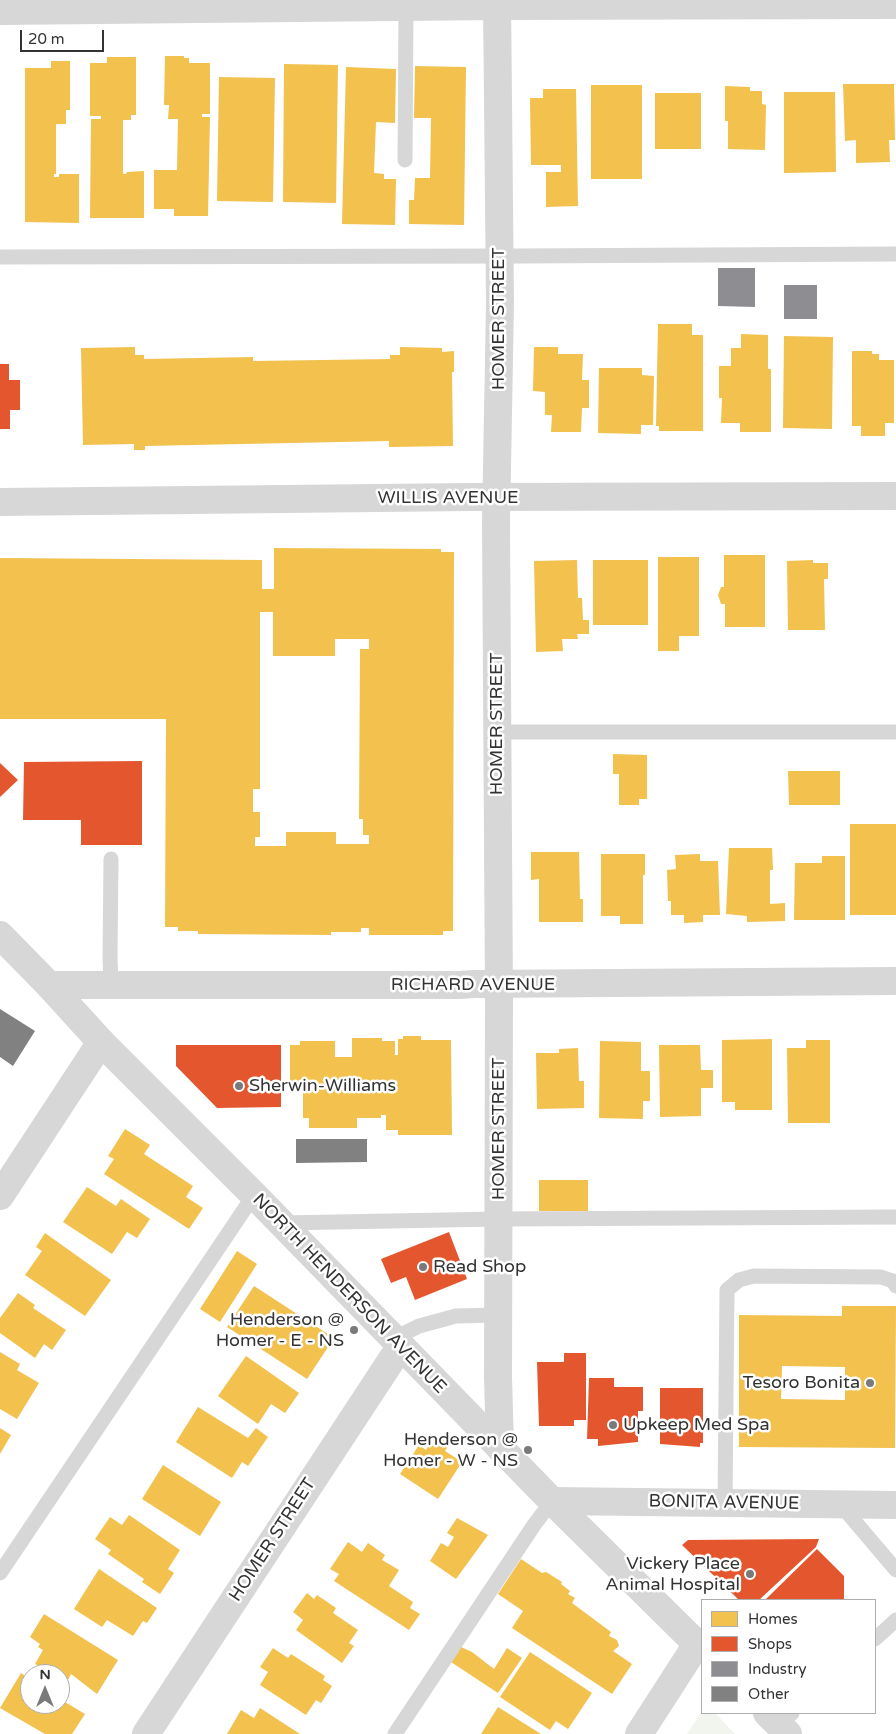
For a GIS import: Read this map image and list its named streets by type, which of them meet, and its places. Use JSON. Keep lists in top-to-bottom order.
{
  "streets": {
    "street": [
      "HOMER STREET",
      "WILLIS AVENUE",
      "RICHARD AVENUE",
      "NORTH HENDERSON AVENUE",
      "BONITA AVENUE"
    ]
  },
  "crossings": [
    ["HOMER STREET", "WILLIS AVENUE"],
    ["HOMER STREET", "RICHARD AVENUE"],
    ["HOMER STREET", "NORTH HENDERSON AVENUE"],
    ["RICHARD AVENUE", "NORTH HENDERSON AVENUE"],
    ["NORTH HENDERSON AVENUE", "BONITA AVENUE"]
  ],
  "places": [
    "Sherwin-Williams",
    "Read Shop",
    "Henderson @ Homer - E - NS",
    "Tesoro Bonita",
    "Upkeep Med Spa",
    "Henderson @ Homer - W - NS",
    "Vickery Place Animal Hospital"
  ],
  "legend": [
    "Homes",
    "Shops",
    "Industry",
    "Other"
  ],
  "scale_bar": "20 m",
  "north": "top"
}
